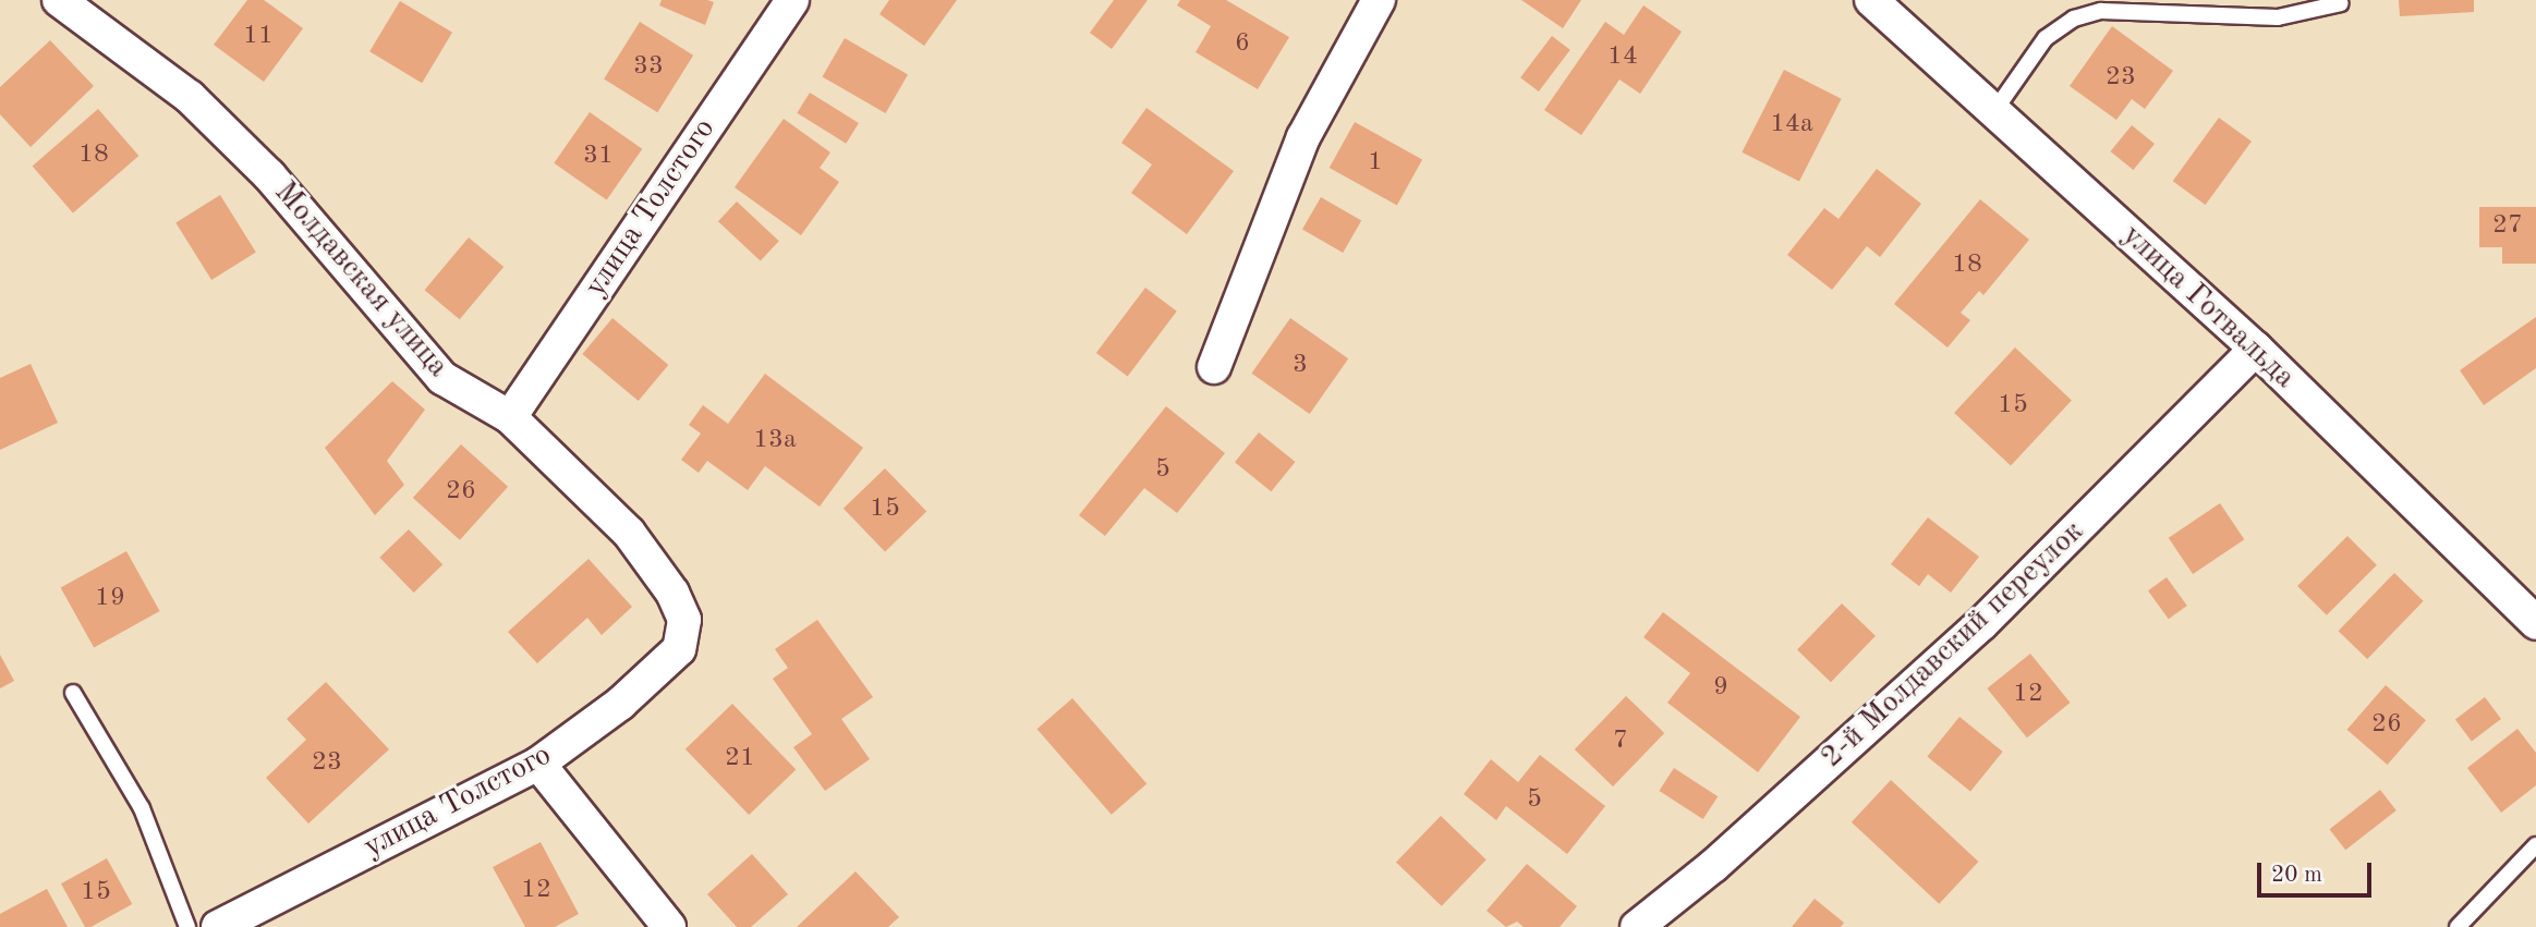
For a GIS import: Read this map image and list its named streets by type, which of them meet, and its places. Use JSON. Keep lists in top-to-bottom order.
{
  "streets": {
    "street": [
      "улица Толстого",
      "Молдавская улица",
      "улица Готвальда",
      "2-й Молдавский переулок"
    ]
  },
  "crossings": [
    ["улица Толстого", "Молдавская улица"],
    ["улица Готвальда", "2-й Молдавский переулок"]
  ],
  "house_numbers": [
    "11",
    "6",
    "14",
    "33",
    "23",
    "14а",
    "18",
    "31",
    "1",
    "27",
    "18",
    "3",
    "15",
    "13а",
    "5",
    "26",
    "15",
    "19",
    "9",
    "12",
    "26",
    "7",
    "21",
    "23",
    "5",
    "12",
    "15"
  ],
  "scale_bar": "20 m"
}
